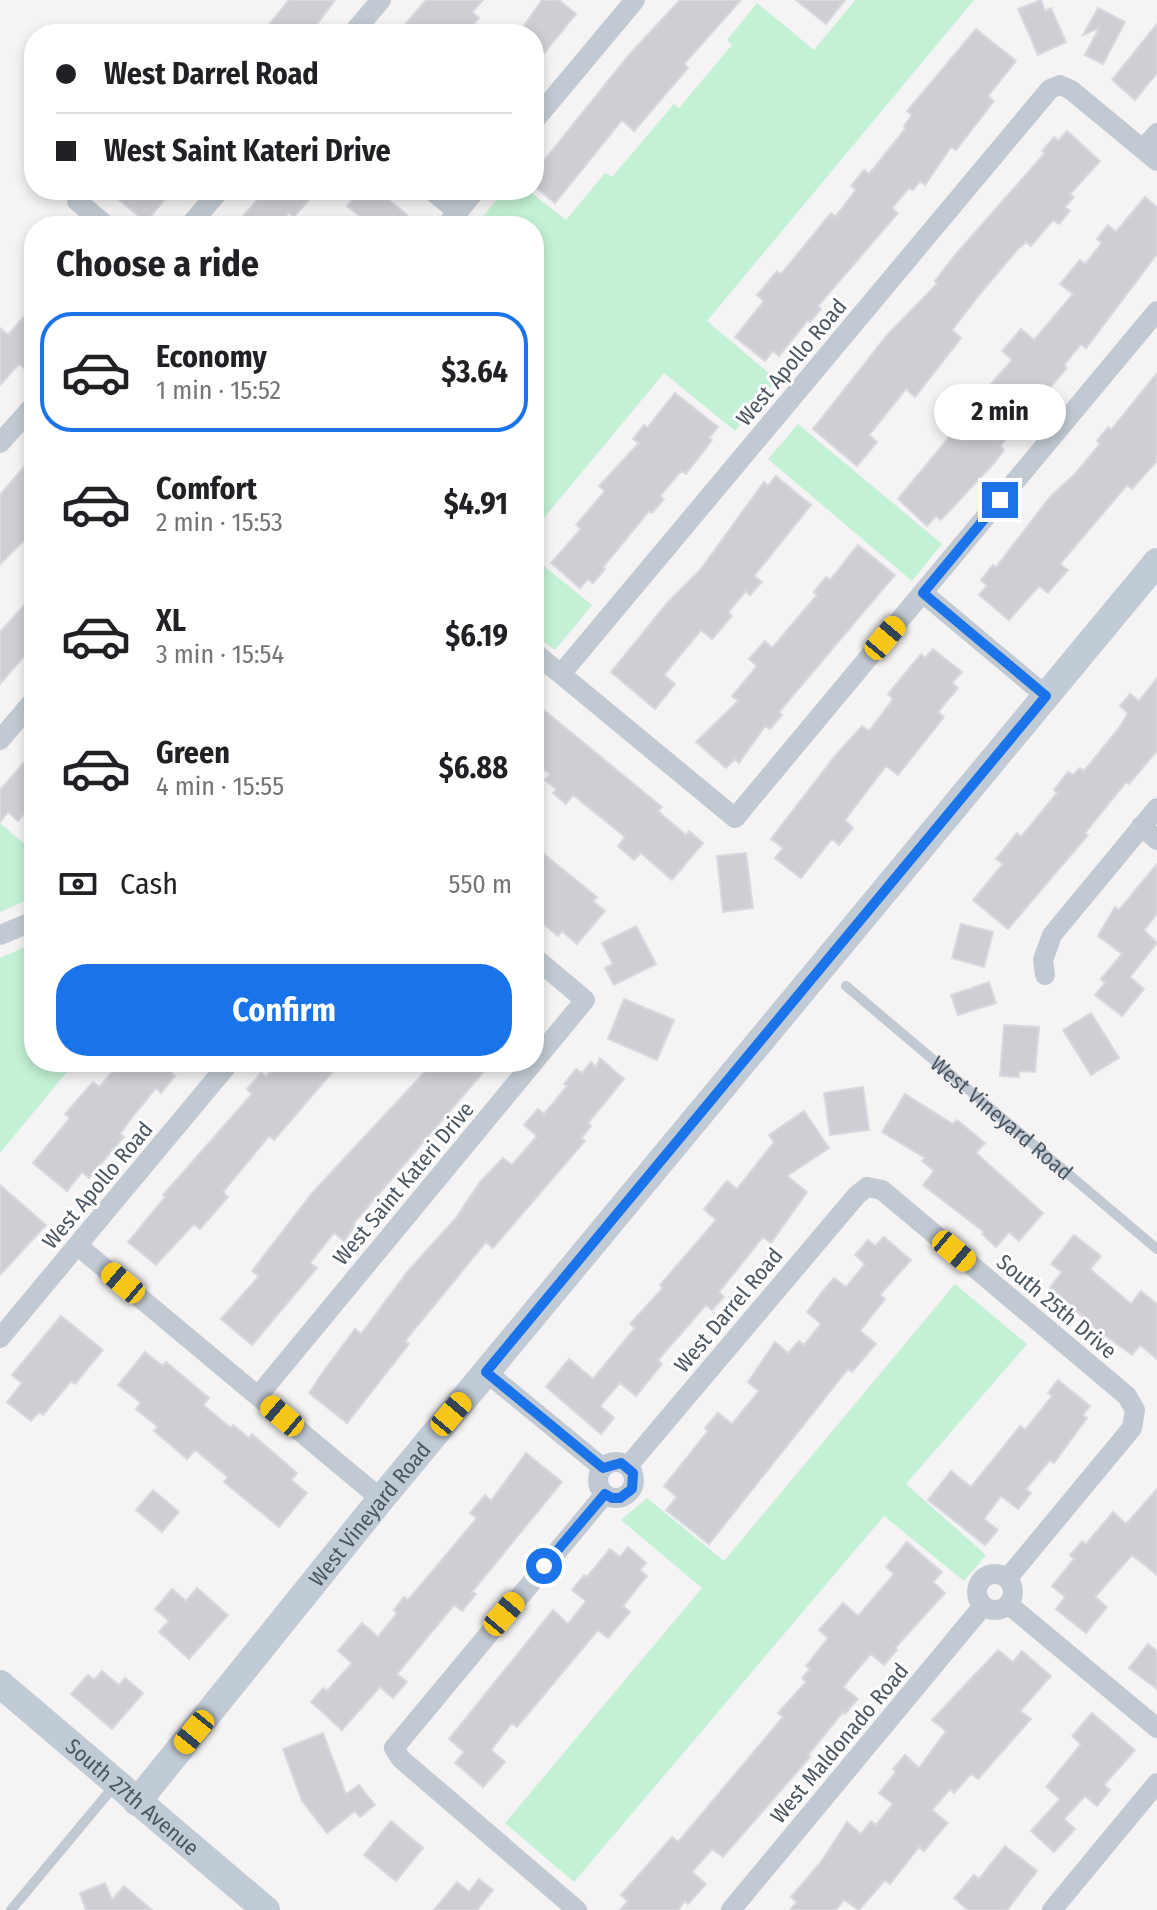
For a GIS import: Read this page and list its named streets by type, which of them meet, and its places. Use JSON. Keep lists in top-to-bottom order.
{
  "streets": {
    "street": [
      "West Apollo Road",
      "West Vineyard Road",
      "West Saint Kateri Drive",
      "South 25th Drive",
      "West Darrel Road",
      "West Maldonado Road",
      "South 27th Avenue"
    ]
  },
  "crossings": [
    ["West Vineyard Road", "South 27th Avenue"],
    ["South 25th Drive", "West Darrel Road"],
    ["South 25th Drive", "West Maldonado Road"]
  ],
  "page": {
    "banner": ["West Darrel Road", "West Saint Kateri Drive"],
    "heading": "Choose a ride",
    "list": [
      {
        "name": "Economy",
        "note": "1 min · 15:52",
        "value": "$3.64"
      },
      {
        "name": "Comfort",
        "note": "2 min · 15:53",
        "value": "$4.91"
      },
      {
        "name": "XL",
        "note": "3 min · 15:54",
        "value": "$6.19"
      },
      {
        "name": "Green",
        "note": "4 min · 15:55",
        "value": "$6.88"
      }
    ],
    "bubble": "2 min",
    "pay": ["Cash", "550 m"],
    "buttons": "Confirm"
  }
}
